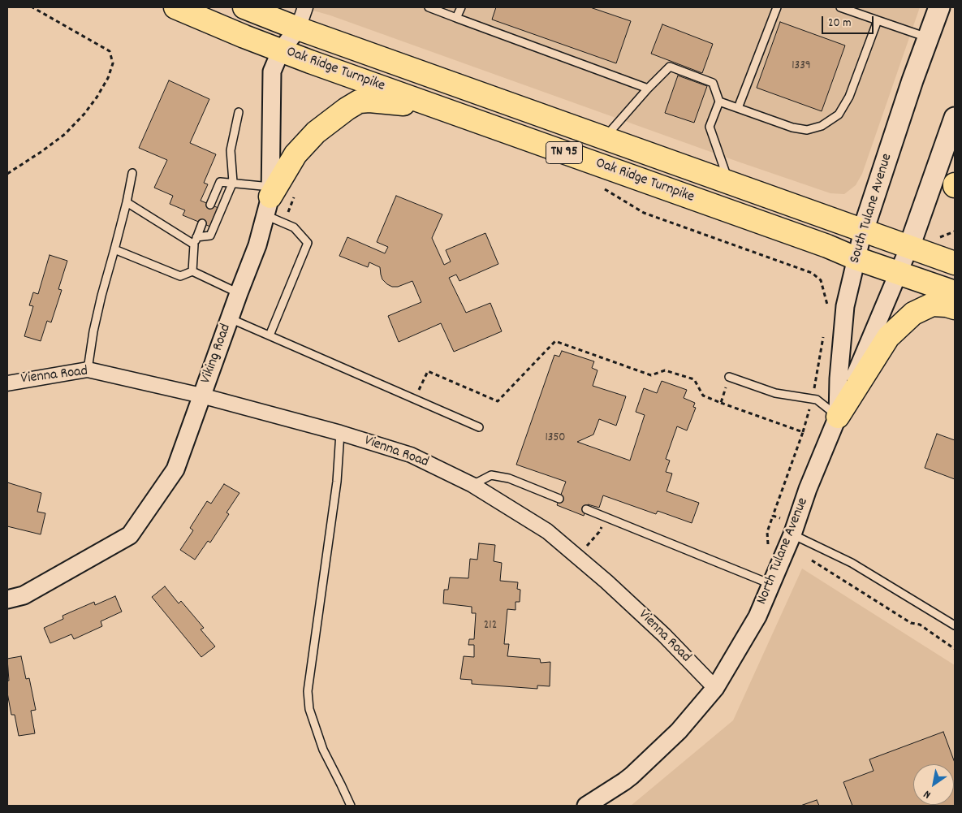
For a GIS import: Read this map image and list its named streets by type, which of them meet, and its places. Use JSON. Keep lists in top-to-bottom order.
{
  "streets": {
    "highway": ["Oak Ridge Turnpike", "TN 95"],
    "main road": ["South Tulane Avenue"],
    "street": ["Viking Road", "Vienna Road", "North Tulane Avenue"]
  },
  "crossings": [
    ["Oak Ridge Turnpike", "South Tulane Avenue"],
    ["Oak Ridge Turnpike", "Viking Road"],
    ["Oak Ridge Turnpike", "North Tulane Avenue"],
    ["South Tulane Avenue", "North Tulane Avenue"],
    ["Viking Road", "Vienna Road"],
    ["Vienna Road", "North Tulane Avenue"]
  ],
  "house_numbers": ["1339", "1350", "212"],
  "scale_bar": "20 m",
  "north": "bottom left"
}
